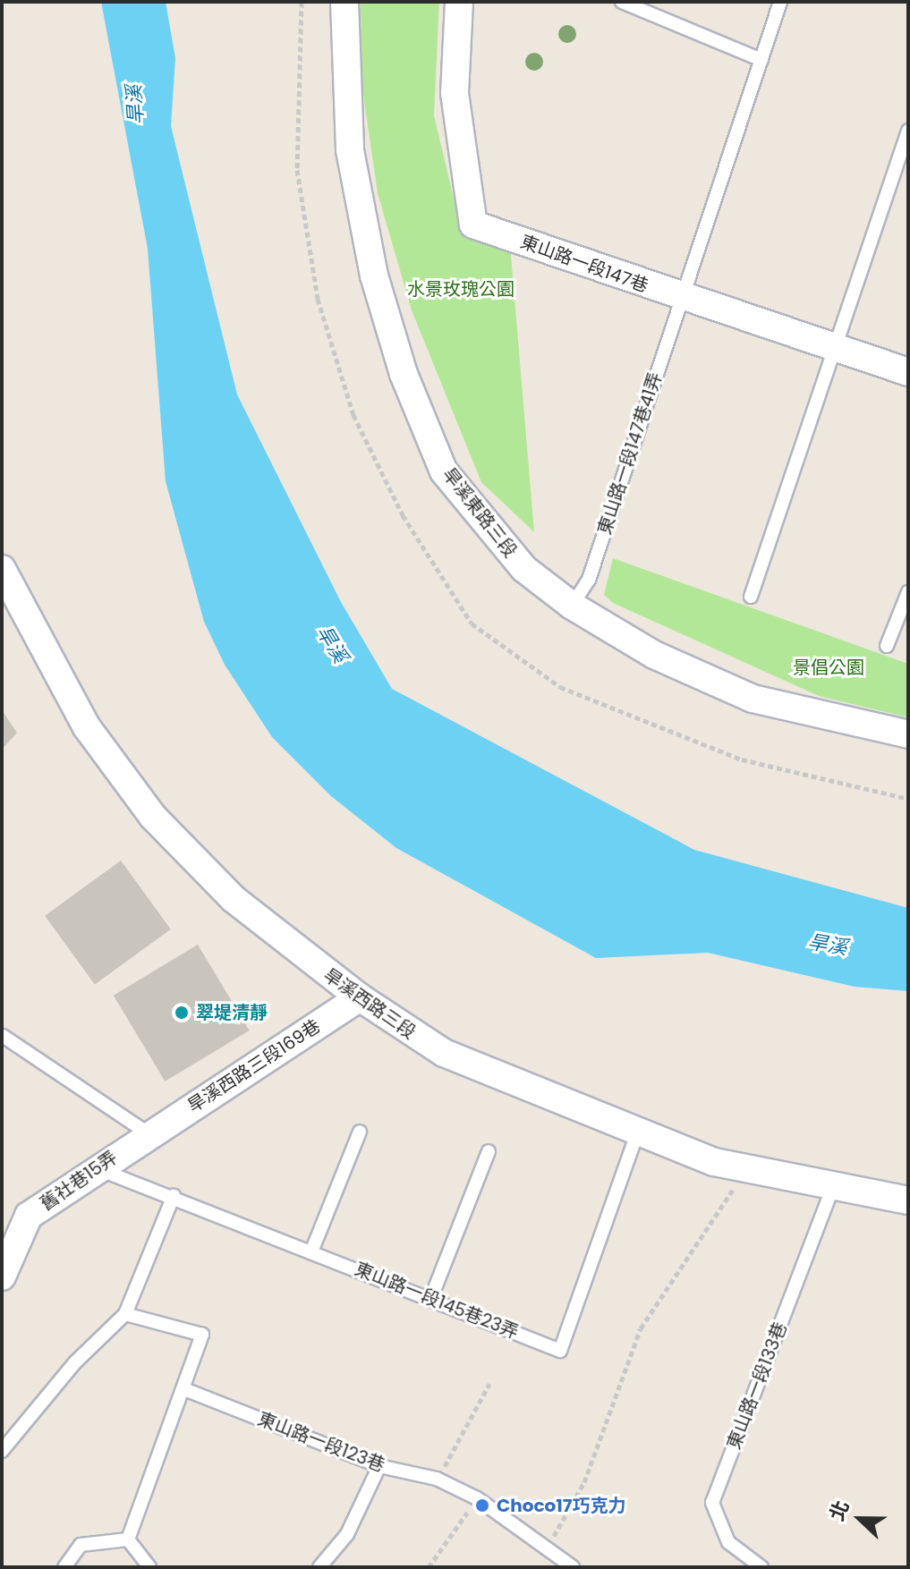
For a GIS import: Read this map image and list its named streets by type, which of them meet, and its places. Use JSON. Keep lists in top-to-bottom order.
{
  "streets": {
    "street": [
      "東山路一段147巷",
      "旱溪東路三段",
      "旱溪西路三段",
      "旱溪西路三段169巷",
      "舊社巷15弄"
    ],
    "lane": [
      "東山路一段147巷41弄",
      "東山路一段145巷23弄",
      "東山路一段133巷",
      "東山路一段123巷"
    ]
  },
  "crossings": [
    ["東山路一段147巷", "東山路一段147巷41弄"],
    ["東山路一段147巷41弄", "旱溪東路三段"],
    ["旱溪西路三段", "旱溪西路三段169巷"],
    ["旱溪西路三段", "東山路一段145巷23弄"],
    ["旱溪西路三段", "東山路一段133巷"],
    ["旱溪西路三段169巷", "舊社巷15弄"],
    ["舊社巷15弄", "東山路一段145巷23弄"]
  ],
  "water": ["旱溪"],
  "parks": ["水景玫瑰公園", "景倡公園"],
  "places": ["翠堤清靜", "Choco17巧克力"],
  "north": "left"
}
